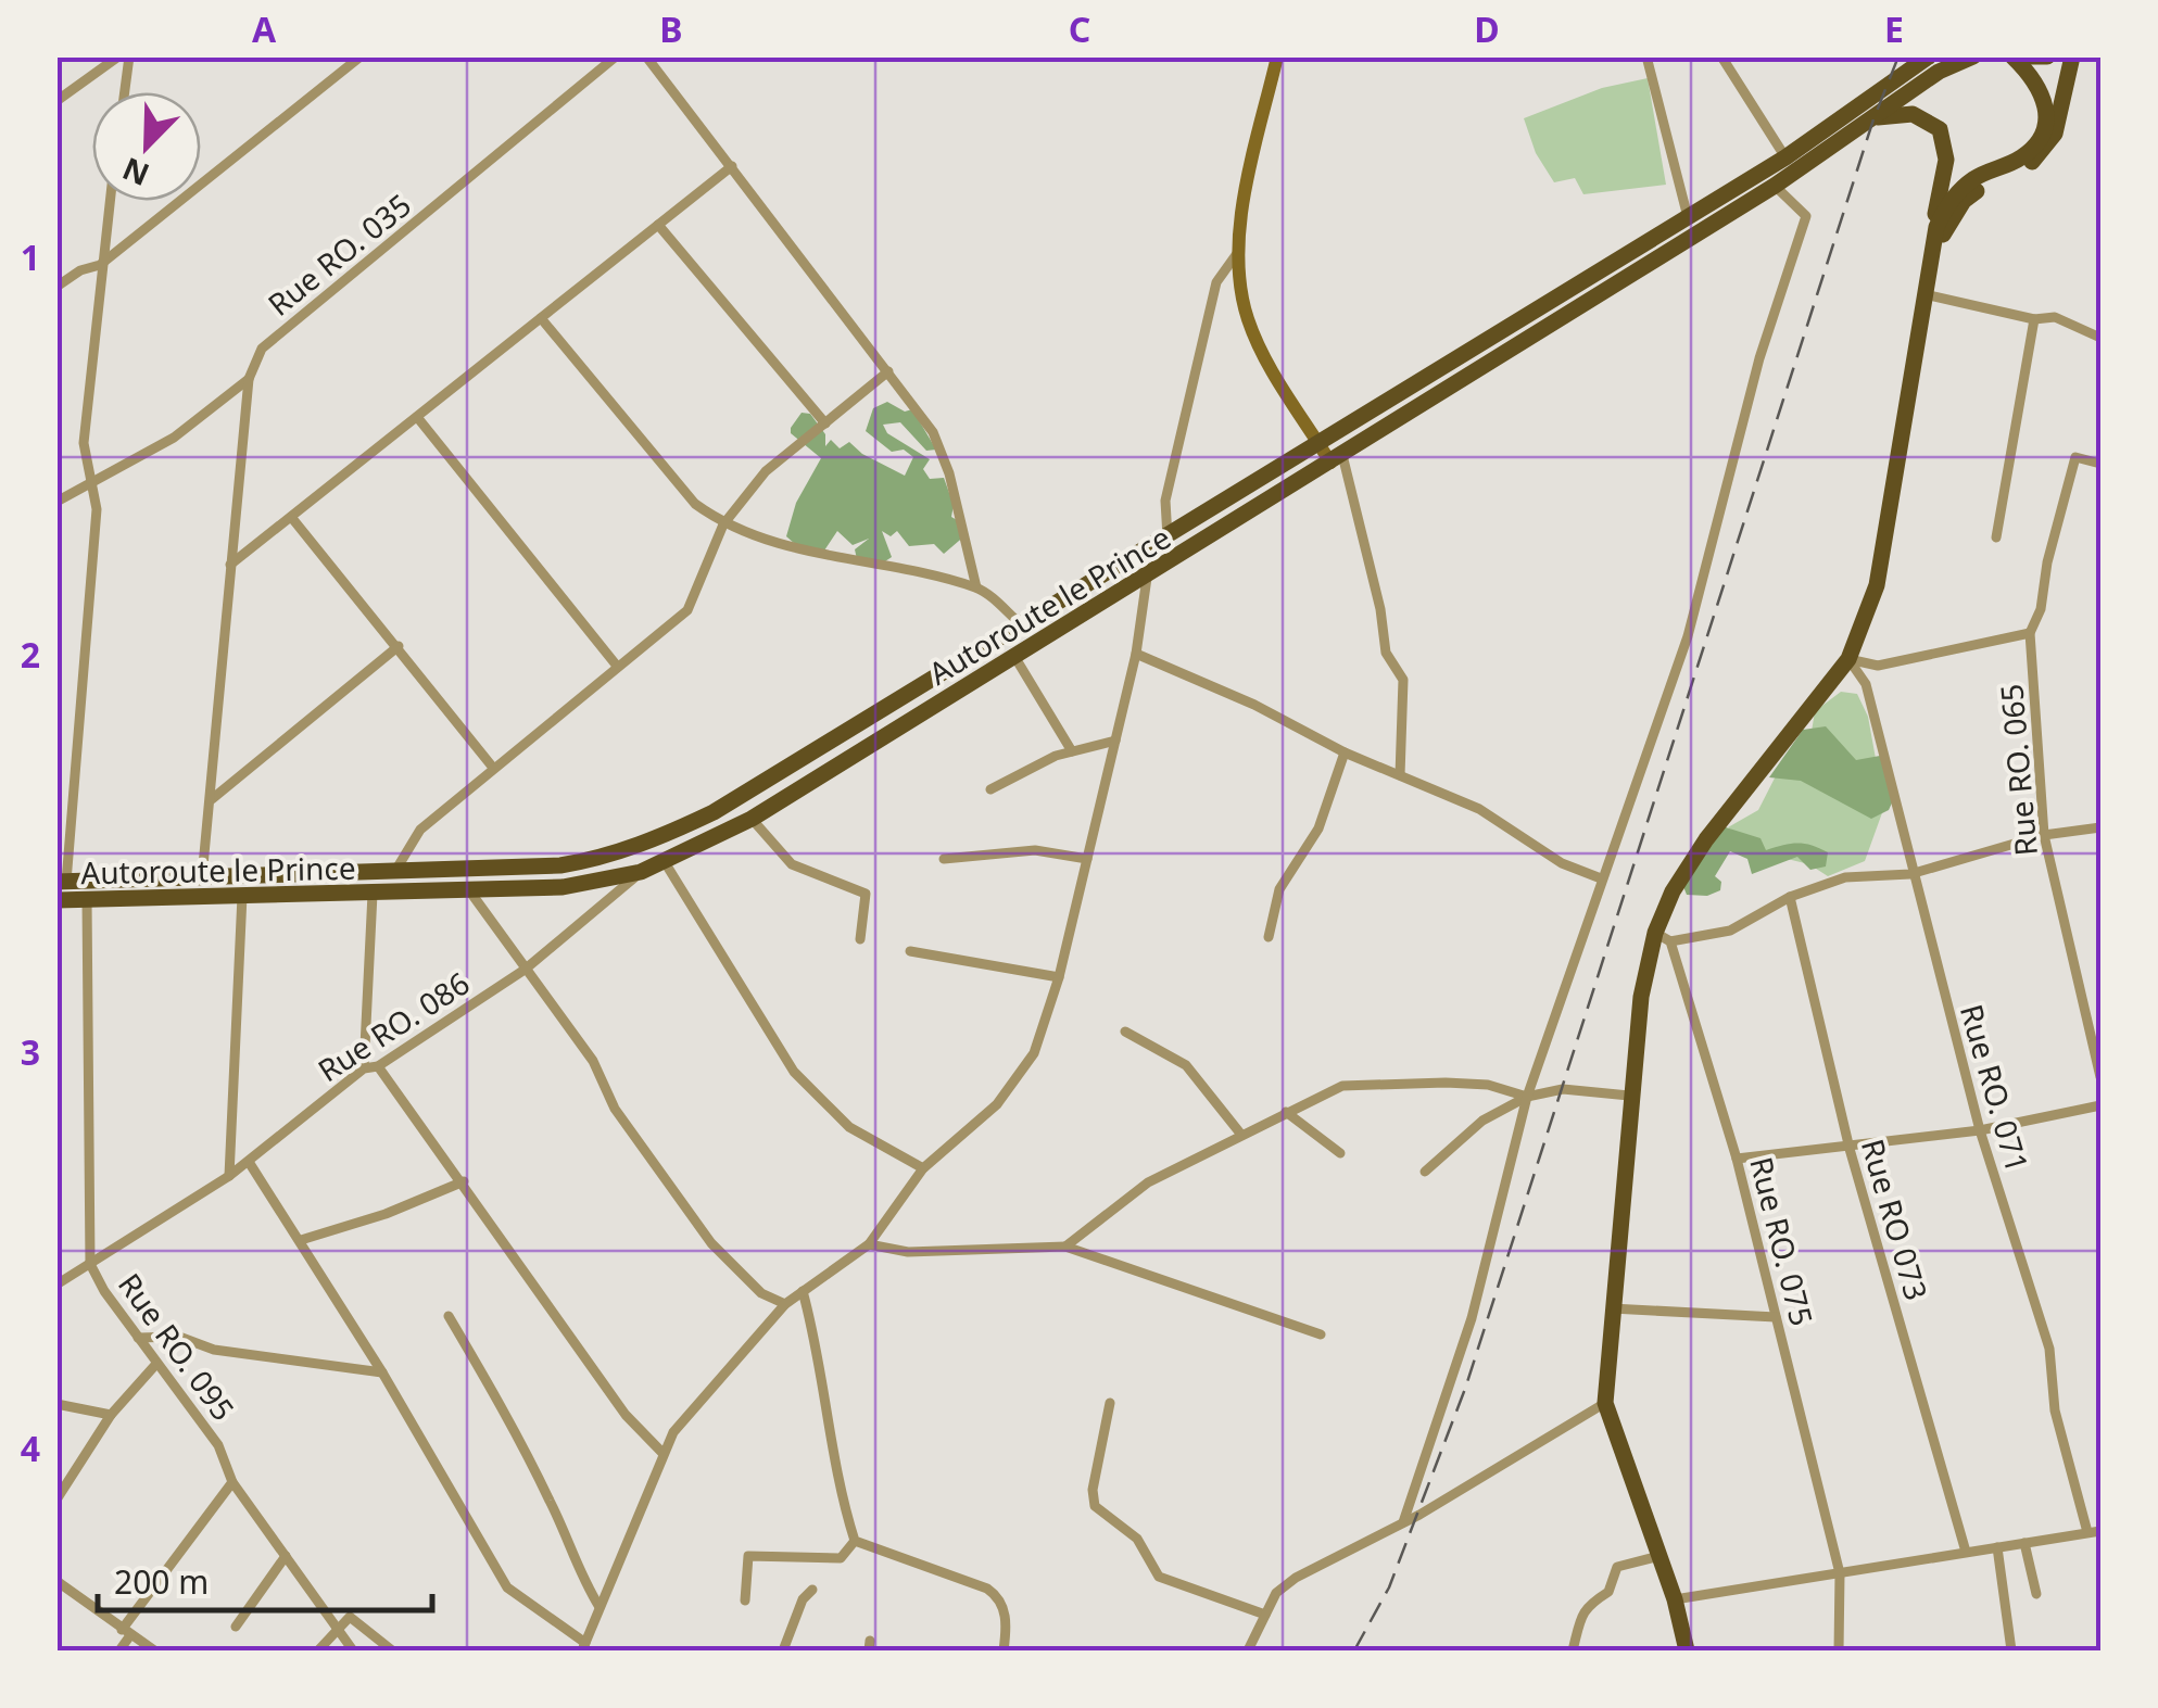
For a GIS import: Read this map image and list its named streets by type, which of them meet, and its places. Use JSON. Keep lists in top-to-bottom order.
{
  "streets": {
    "main road": ["Autoroute le Prince"],
    "street": [
      "Rue RO. 035",
      "Rue RO. 065",
      "Rue RO. 086",
      "Rue RO. 071",
      "Rue RO 073",
      "Rue RO. 075",
      "Rue RO. 095"
    ]
  },
  "crossings": [
    ["Autoroute le Prince", "Rue RO. 086"],
    ["Autoroute le Prince", "Rue RO. 095"],
    ["Rue RO. 086", "Rue RO. 095"]
  ],
  "scale_bar": "200 m",
  "north": "bottom left",
  "grid": {
    "columns": [
      "A",
      "B",
      "C",
      "D",
      "E"
    ],
    "rows": [
      "1",
      "2",
      "3",
      "4"
    ]
  }
}
